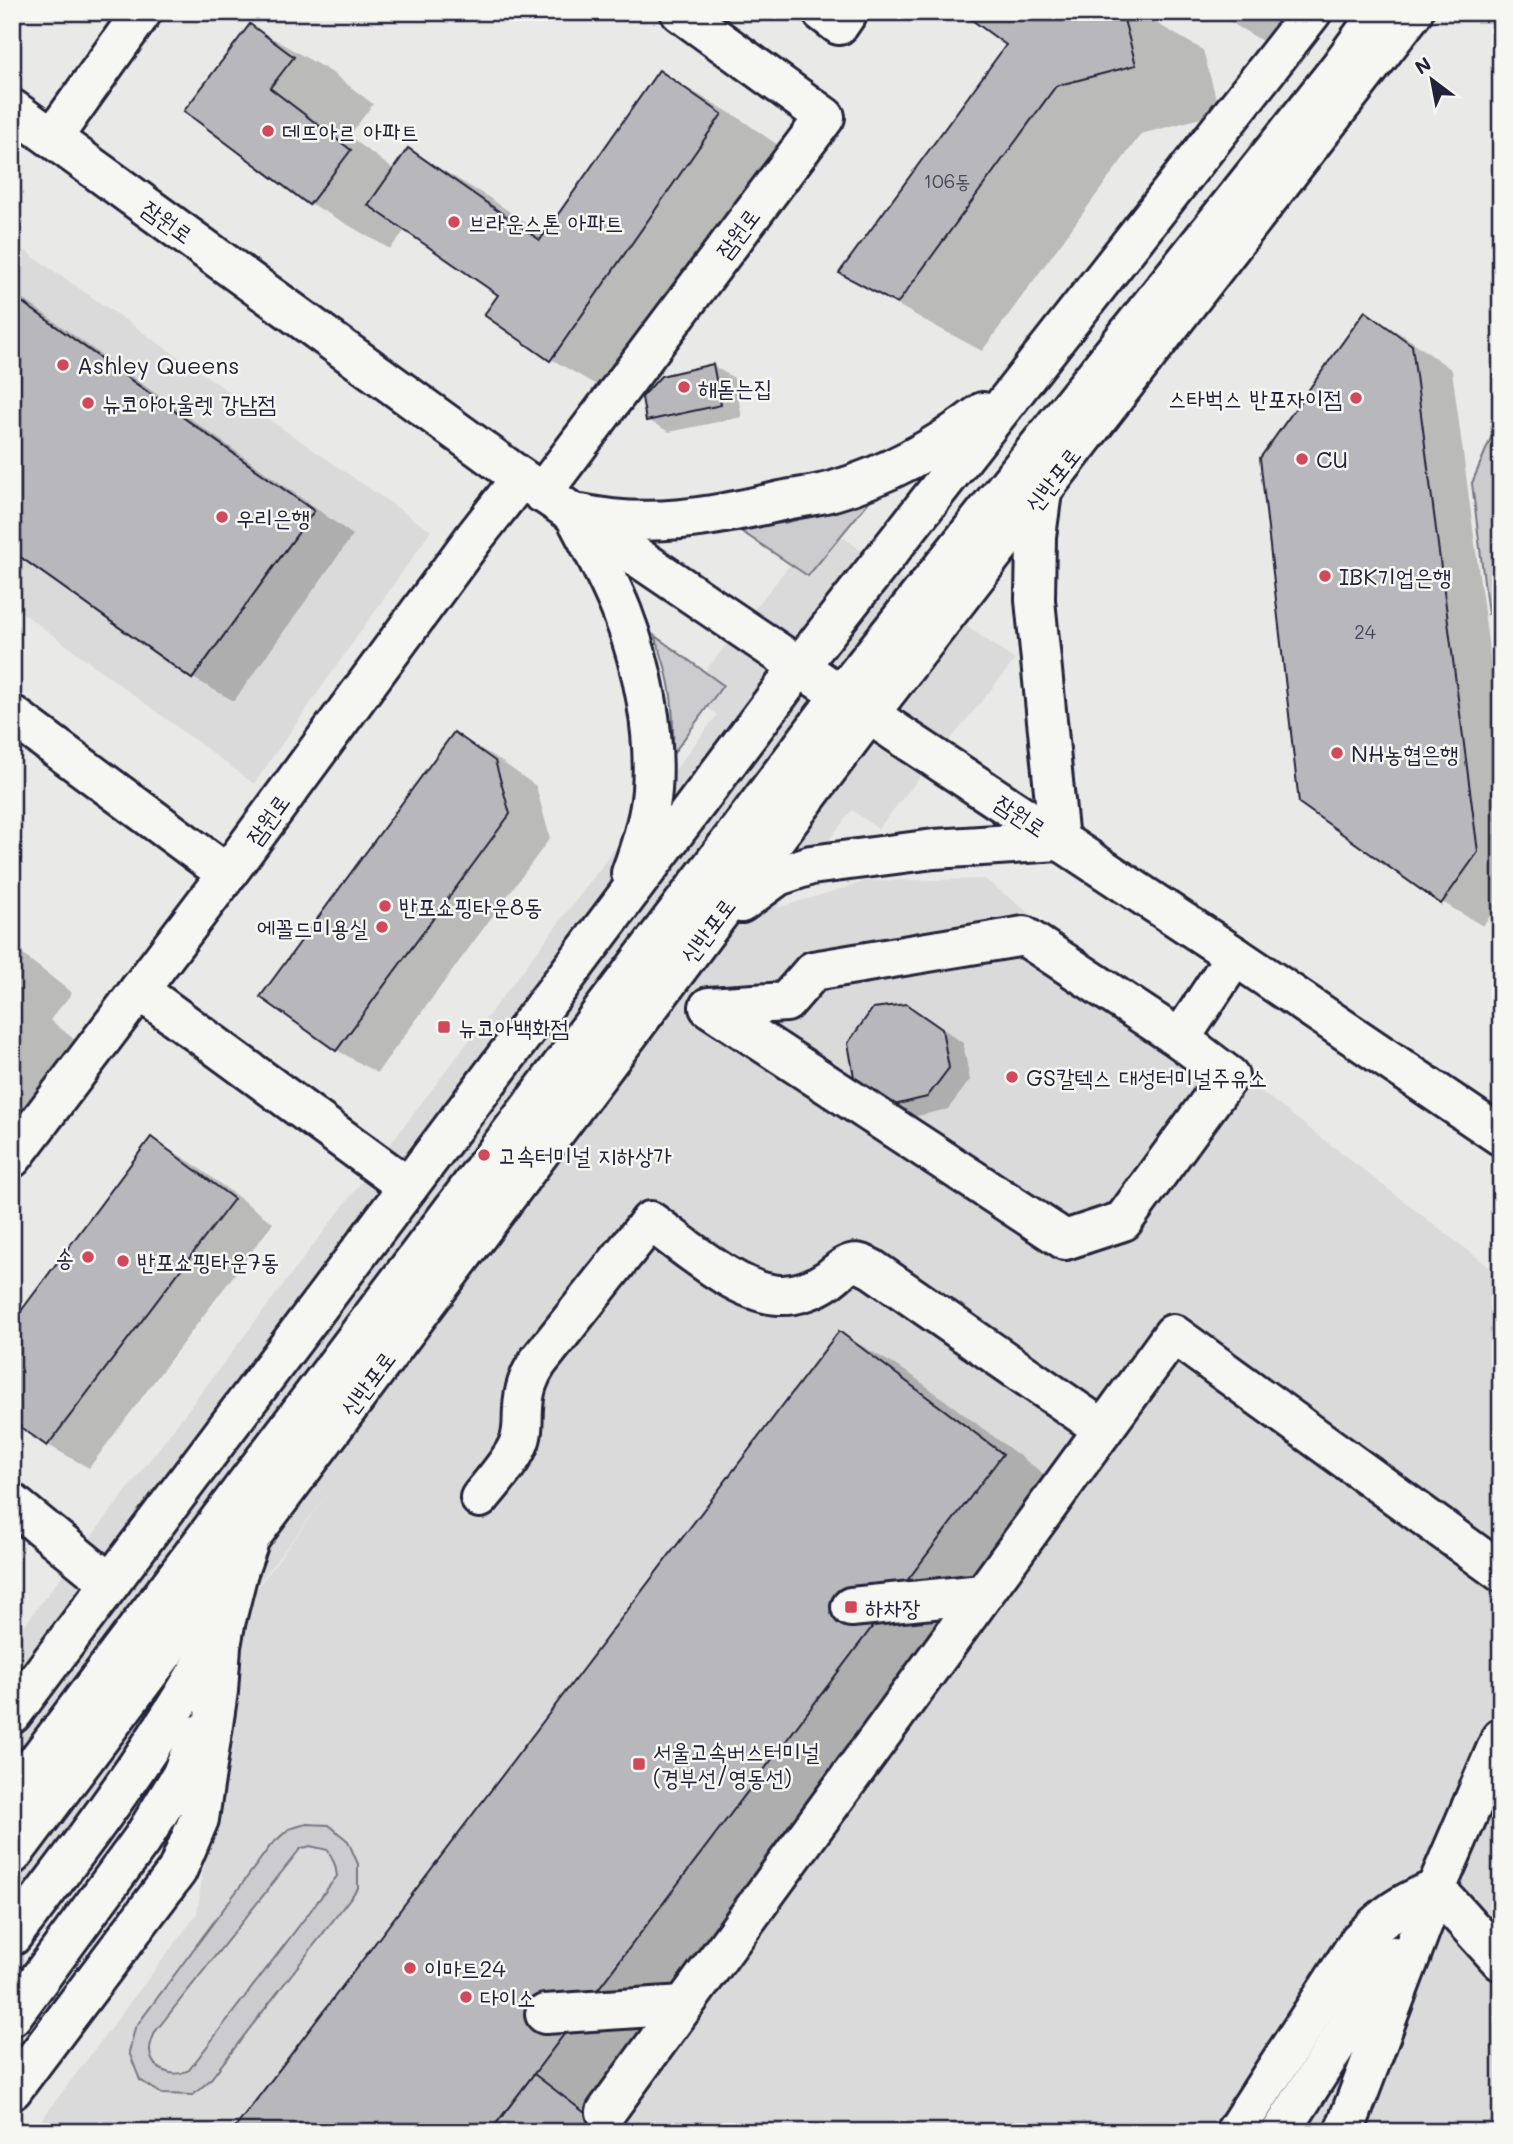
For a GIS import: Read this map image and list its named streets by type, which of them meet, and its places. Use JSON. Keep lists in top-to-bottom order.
{
  "streets": {
    "main road": ["잠원로", "신반포로"]
  },
  "crossings": [
    ["잠원로", "신반포로"]
  ],
  "places": {
    "other": [
      "데뜨아르 아파트",
      "브라운스톤 아파트",
      "Ashley Queens",
      "해돋는집",
      "스타벅스 반포자이점",
      "뉴코아아울렛 강남점",
      "CU",
      "우리은행",
      "IBK기업은행",
      "NH농협은행",
      "반포쇼핑타운8동",
      "에꼴드미용실",
      "GS칼텍스 대성터미널주유소",
      "고속터미널 지하상가",
      "송",
      "반포쇼핑타운7동",
      "이마트24",
      "다이소"
    ],
    "transit": ["뉴코아백화점", "하차장", "서울고속버스터미널 (경부선/영동선)"]
  },
  "house_numbers": ["106동", "24"],
  "north": "top left"
}
